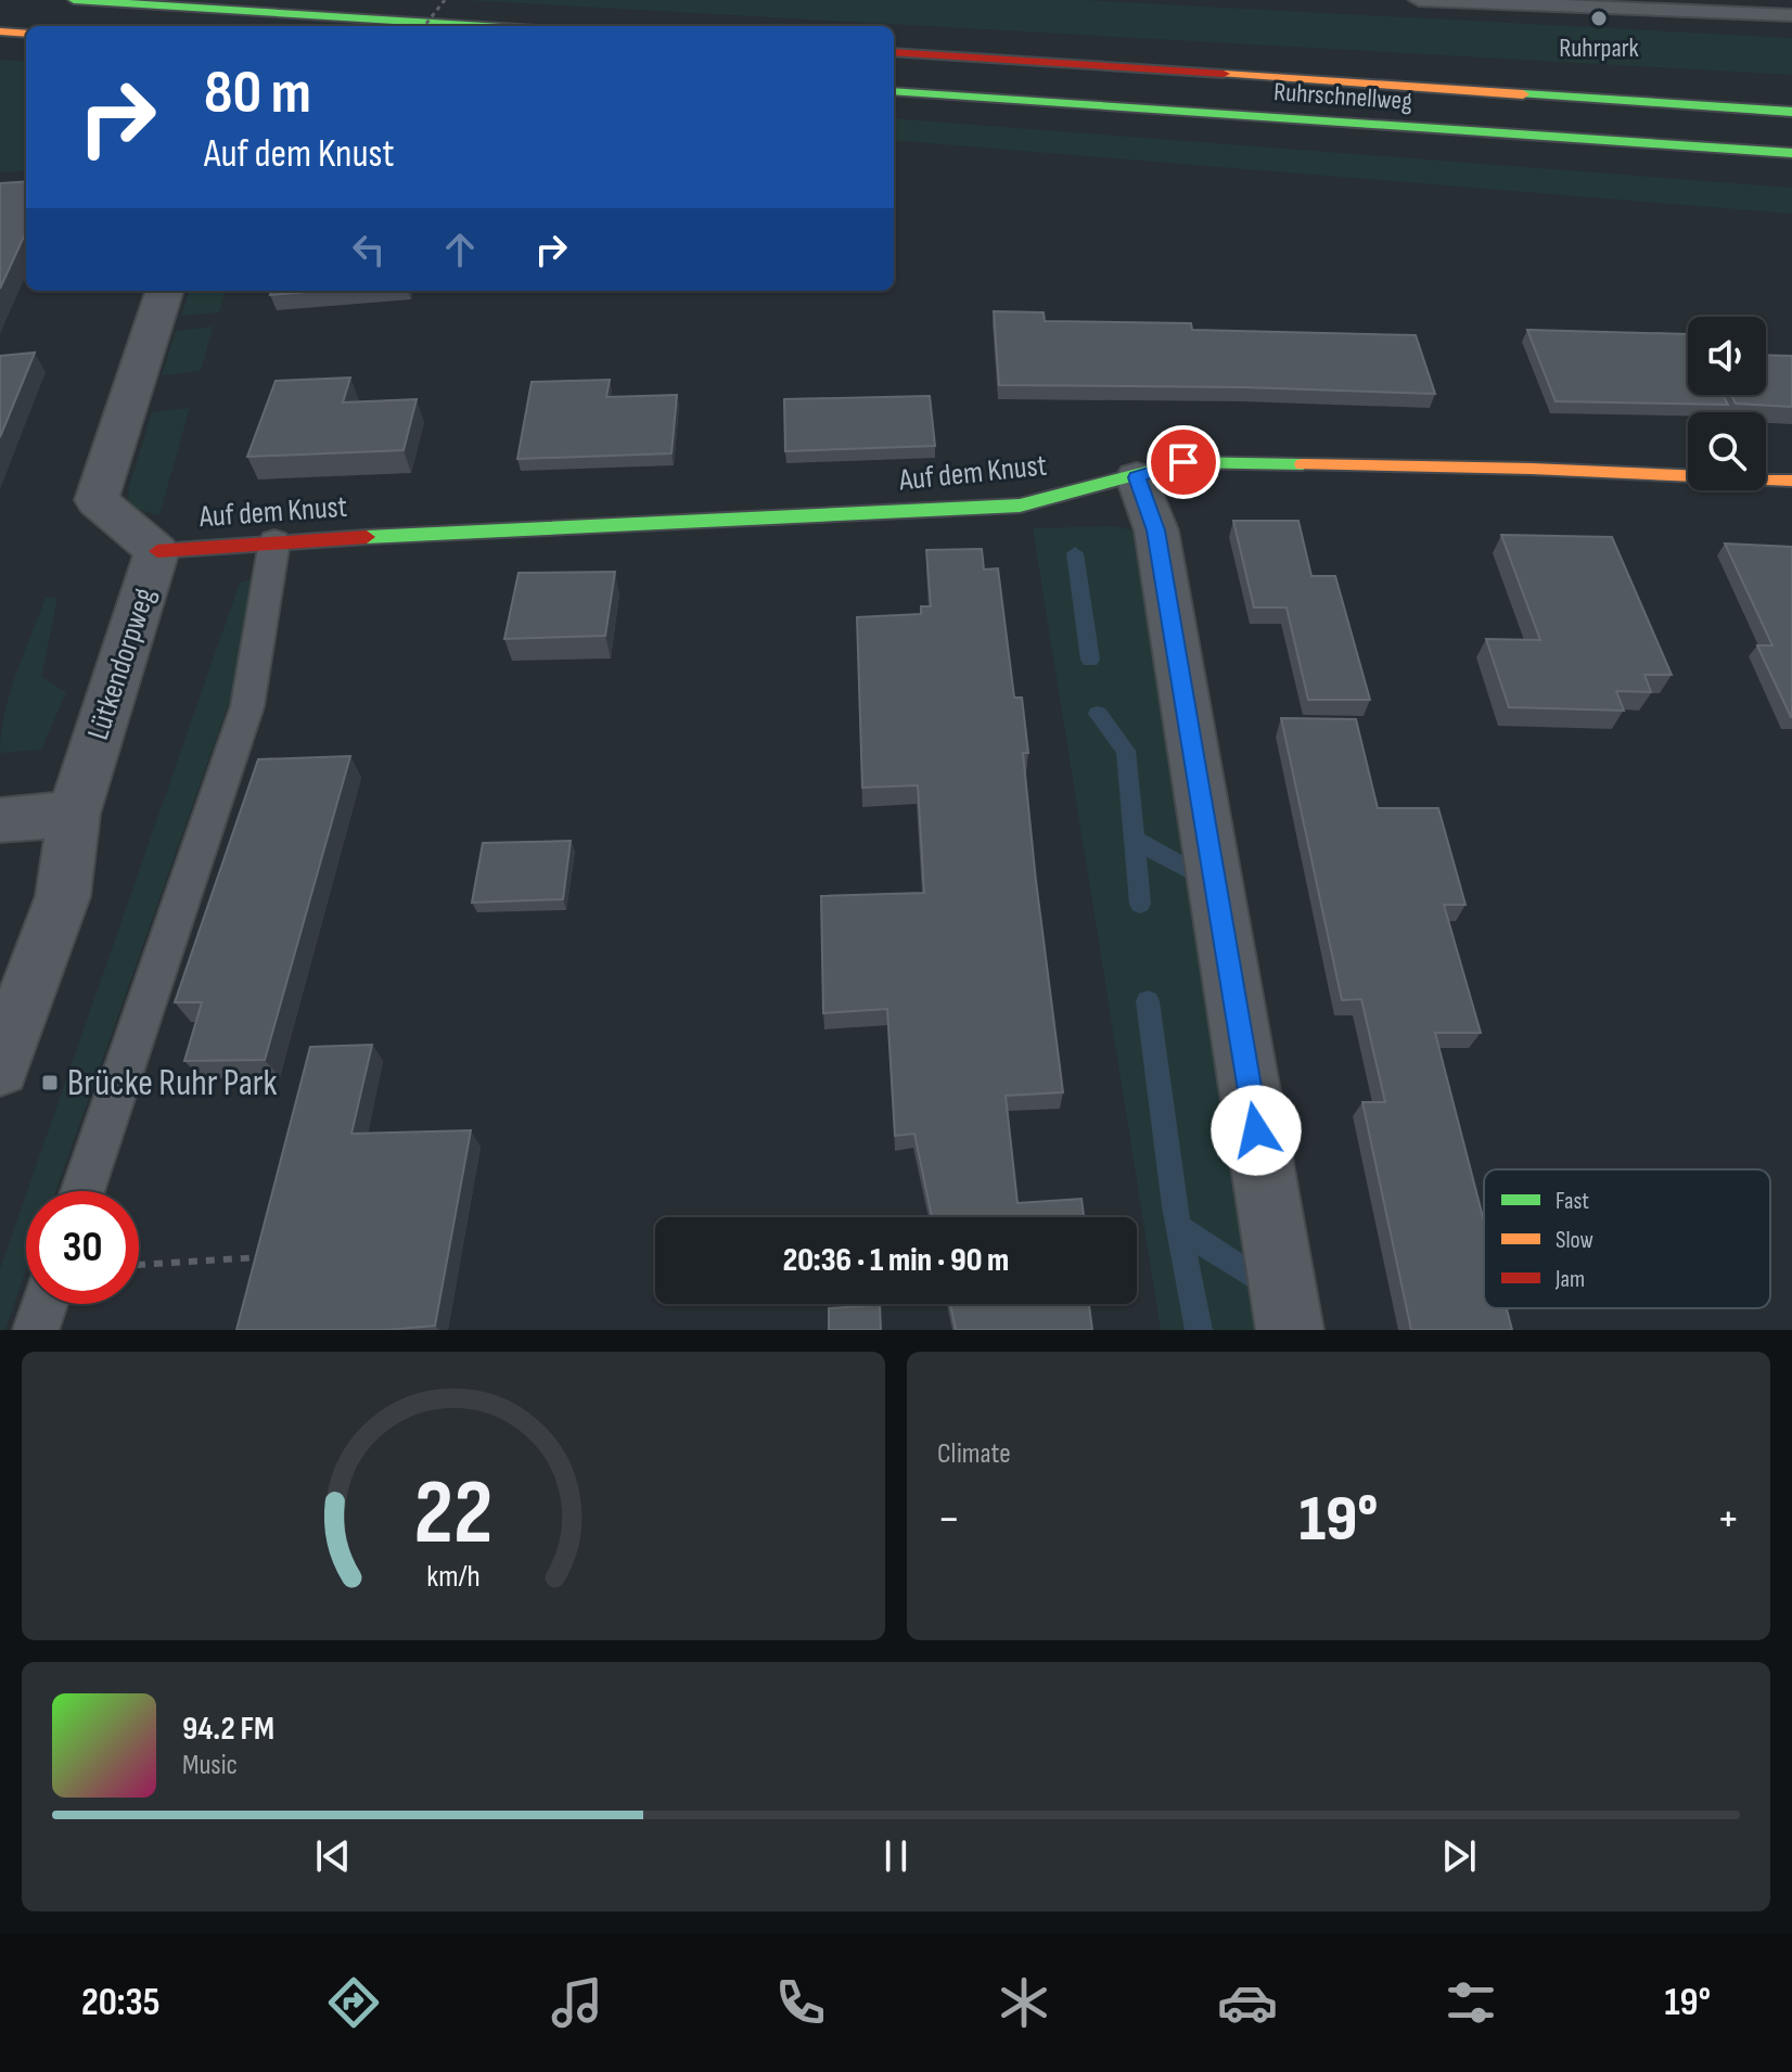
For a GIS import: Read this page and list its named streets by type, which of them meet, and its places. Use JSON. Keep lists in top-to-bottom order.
{
  "streets": {
    "main road": ["Ruhrschnellweg", "Auf dem Knust"],
    "street": ["Lütkendorpweg"]
  },
  "crossings": [
    ["Auf dem Knust", "Lütkendorpweg"]
  ],
  "places": {
    "other": ["Ruhrpark"],
    "transit": ["Brücke Ruhr Park"]
  },
  "legend": ["Fast", "Slow", "Jam"],
  "page": {
    "turn": ["80 m", "Auf dem Knust"],
    "limit": "30",
    "trip": "20:36 · 1 min · 90 m",
    "tile": "Climate",
    "heat": ["−", "19°", "+"],
    "song": ["94.2 FM", "Music"],
    "tabs": ["20:35", "19°"],
    "gauge": ["22", "km/h"]
  }
}
